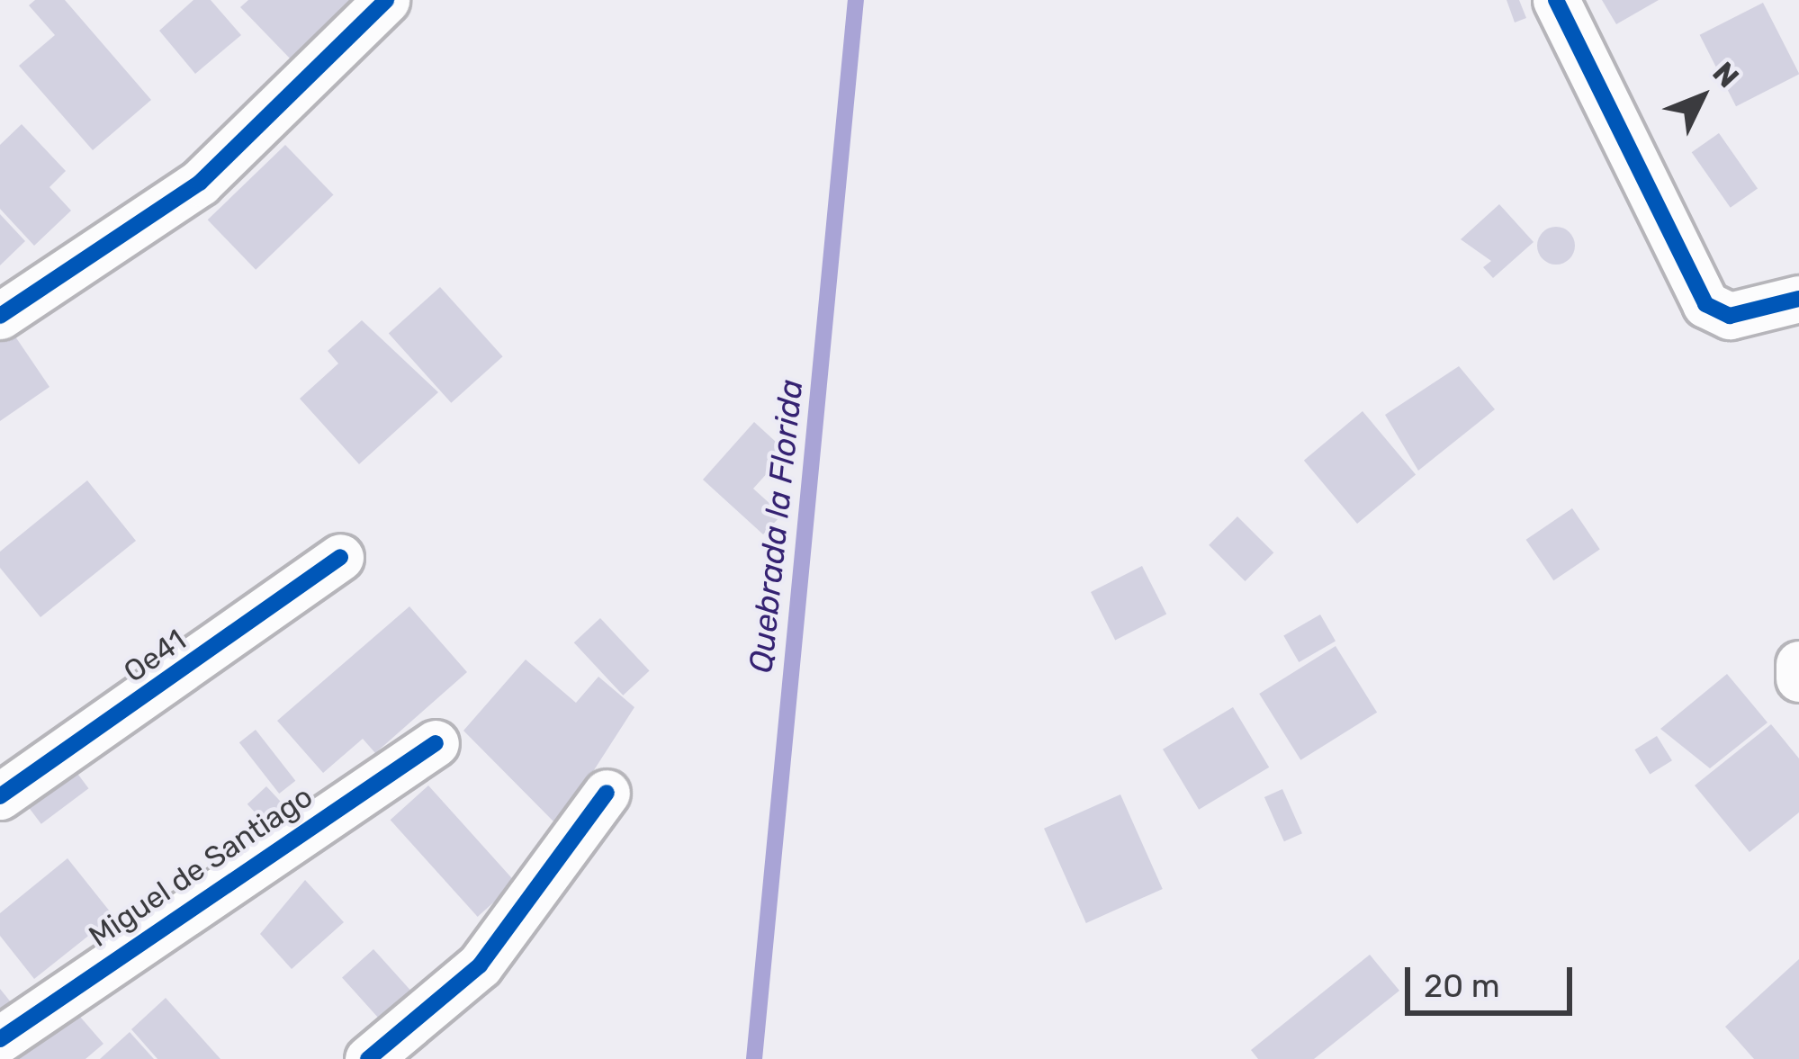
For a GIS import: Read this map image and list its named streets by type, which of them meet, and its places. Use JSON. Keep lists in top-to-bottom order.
{
  "streets": {
    "street": ["Oe41", "Miguel de Santiago"]
  },
  "water": ["Quebrada la Florida"],
  "scale_bar": "20 m",
  "north": "top right"
}
